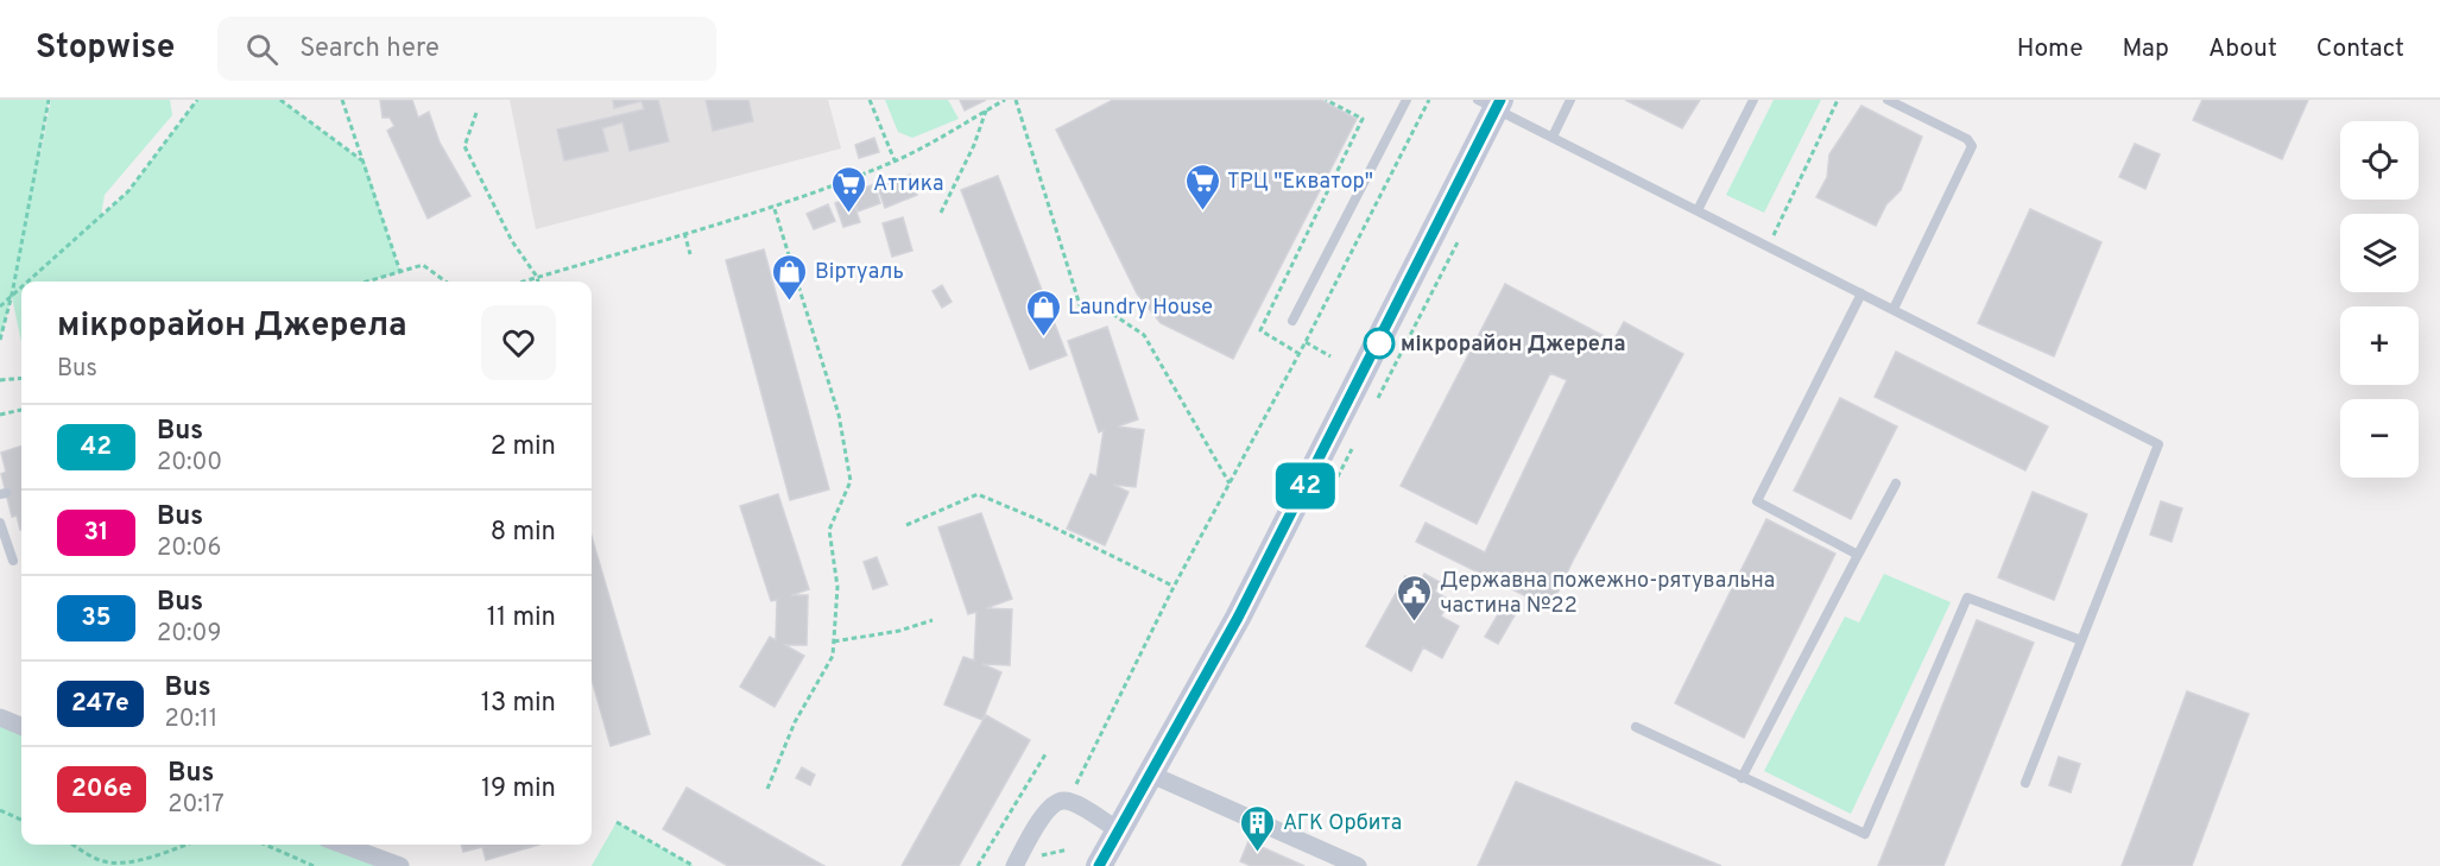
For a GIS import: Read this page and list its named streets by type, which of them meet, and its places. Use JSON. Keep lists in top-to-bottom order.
{
  "places": {
    "supermarket": ["ТРЦ \"Екватор\"", "Аттика"],
    "shop": ["Віртуаль", "Laundry House"],
    "other": ["мікрорайон Джерела"],
    "public building": ["Державна пожежно-рятувальна частина №22"],
    "building": ["АГК Орбита"]
  },
  "lines": ["bus line 42"],
  "page": {
    "header": "Stopwise",
    "search": "Search here",
    "nav": [
      "Home",
      "Map",
      "About",
      "Contact"
    ],
    "on_map": "42",
    "map_buttons": ["+", "−"],
    "heading": ["мікрорайон Джерела", "Bus"],
    "list": [
      {
        "mark": "42",
        "name": "Bus",
        "note": "20:00",
        "value": "2 min"
      },
      {
        "mark": "31",
        "name": "Bus",
        "note": "20:06",
        "value": "8 min"
      },
      {
        "mark": "35",
        "name": "Bus",
        "note": "20:09",
        "value": "11 min"
      },
      {
        "mark": "247е",
        "name": "Bus",
        "note": "20:11",
        "value": "13 min"
      },
      {
        "mark": "206е",
        "name": "Bus",
        "note": "20:17",
        "value": "19 min"
      }
    ]
  }
}
